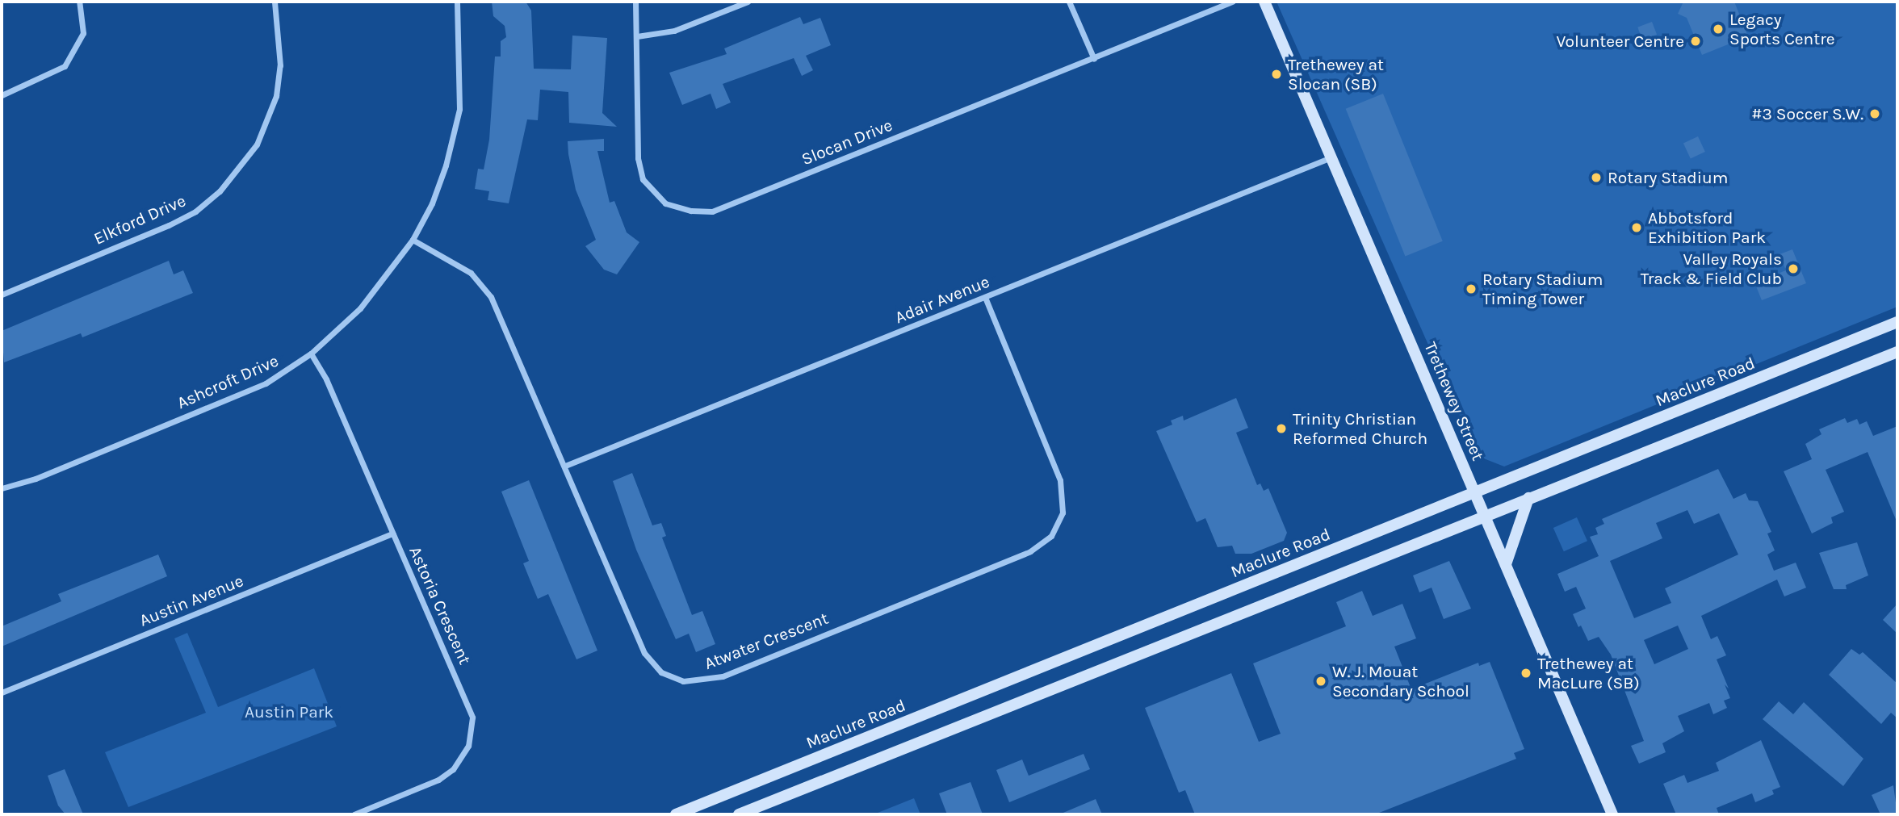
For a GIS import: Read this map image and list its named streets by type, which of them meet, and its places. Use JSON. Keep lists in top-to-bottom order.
{
  "streets": {
    "main road": ["Maclure Road", "Trethewey Street"],
    "street": [
      "Slocan Drive",
      "Elkford Drive",
      "Adair Avenue",
      "Ashcroft Drive",
      "Austin Avenue",
      "Astoria Crescent",
      "Atwater Crescent"
    ]
  },
  "crossings": [
    ["Adair Avenue", "Trethewey Street"],
    ["Adair Avenue", "Atwater Crescent"],
    ["Ashcroft Drive", "Astoria Crescent"],
    ["Ashcroft Drive", "Atwater Crescent"],
    ["Maclure Road", "Trethewey Street"],
    ["Austin Avenue", "Astoria Crescent"]
  ],
  "parks": ["Austin Park"],
  "places": [
    "Legacy Sports Centre",
    "Volunteer Centre",
    "Trethewey at Slocan (SB)",
    "#3 Soccer S.W.",
    "Rotary Stadium",
    "Abbotsford Exhibition Park",
    "Valley Royals Track & Field Club",
    "Rotary Stadium Timing Tower",
    "Trinity Christian Reformed Church",
    "Trethewey at MacLure (SB)",
    "W. J. Mouat Secondary School"
  ]
}
